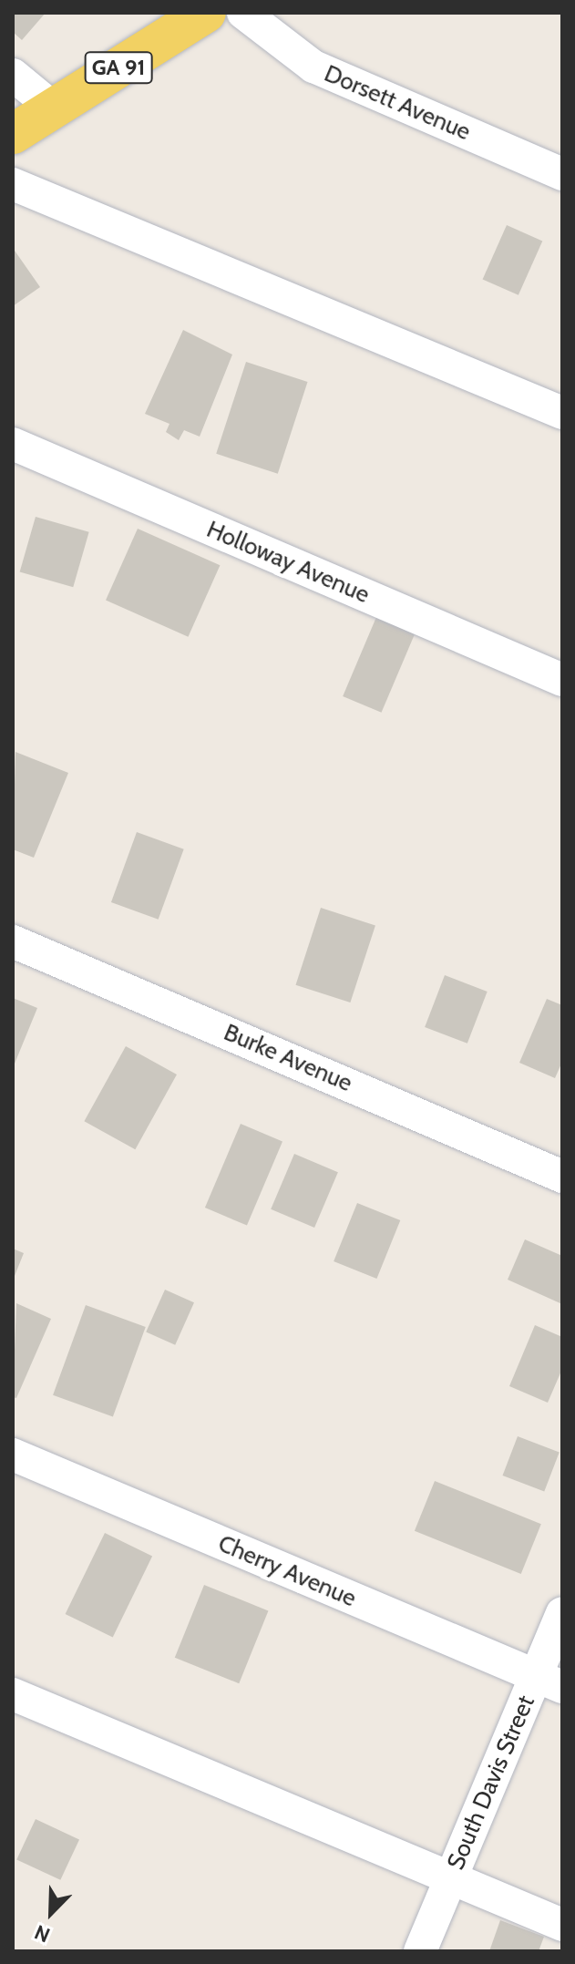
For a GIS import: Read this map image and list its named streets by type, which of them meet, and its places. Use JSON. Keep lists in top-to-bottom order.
{
  "streets": {
    "main road": ["GA 91"],
    "street": [
      "Dorsett Avenue",
      "Holloway Avenue",
      "Burke Avenue",
      "Cherry Avenue",
      "South Davis Street"
    ]
  },
  "crossings": [
    ["Cherry Avenue", "South Davis Street"]
  ],
  "north": "bottom left"
}
